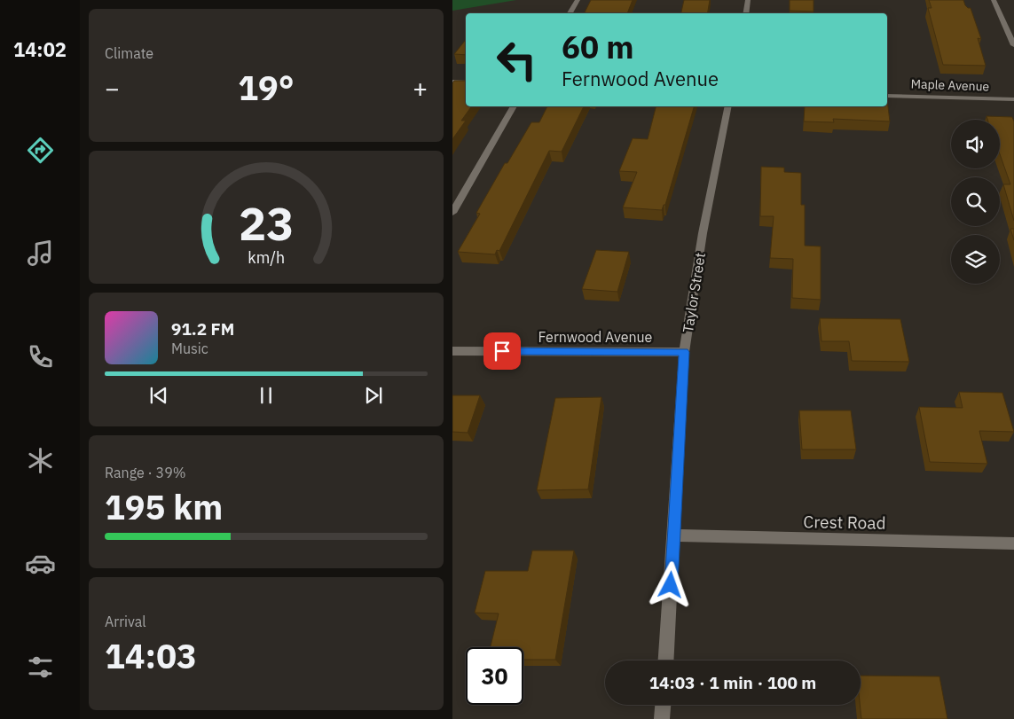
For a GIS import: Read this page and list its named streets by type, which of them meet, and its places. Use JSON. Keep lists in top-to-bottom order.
{
  "streets": {
    "street": [
      "Maple Avenue",
      "Taylor Street",
      "Fernwood Avenue",
      "Crest Road"
    ]
  },
  "crossings": [
    ["Taylor Street", "Fernwood Avenue"],
    ["Taylor Street", "Crest Road"]
  ],
  "page": {
    "tabs": "14:02",
    "tile": [
      "Climate",
      ["Range · 39%", "195 km"],
      ["Arrival", "14:03"]
    ],
    "turn": ["60 m", "Fernwood Avenue"],
    "heat": ["−", "19°", "+"],
    "song": ["91.2 FM", "Music"],
    "limit": "30",
    "trip": "14:03 · 1 min · 100 m",
    "gauge": ["23", "km/h"]
  }
}
